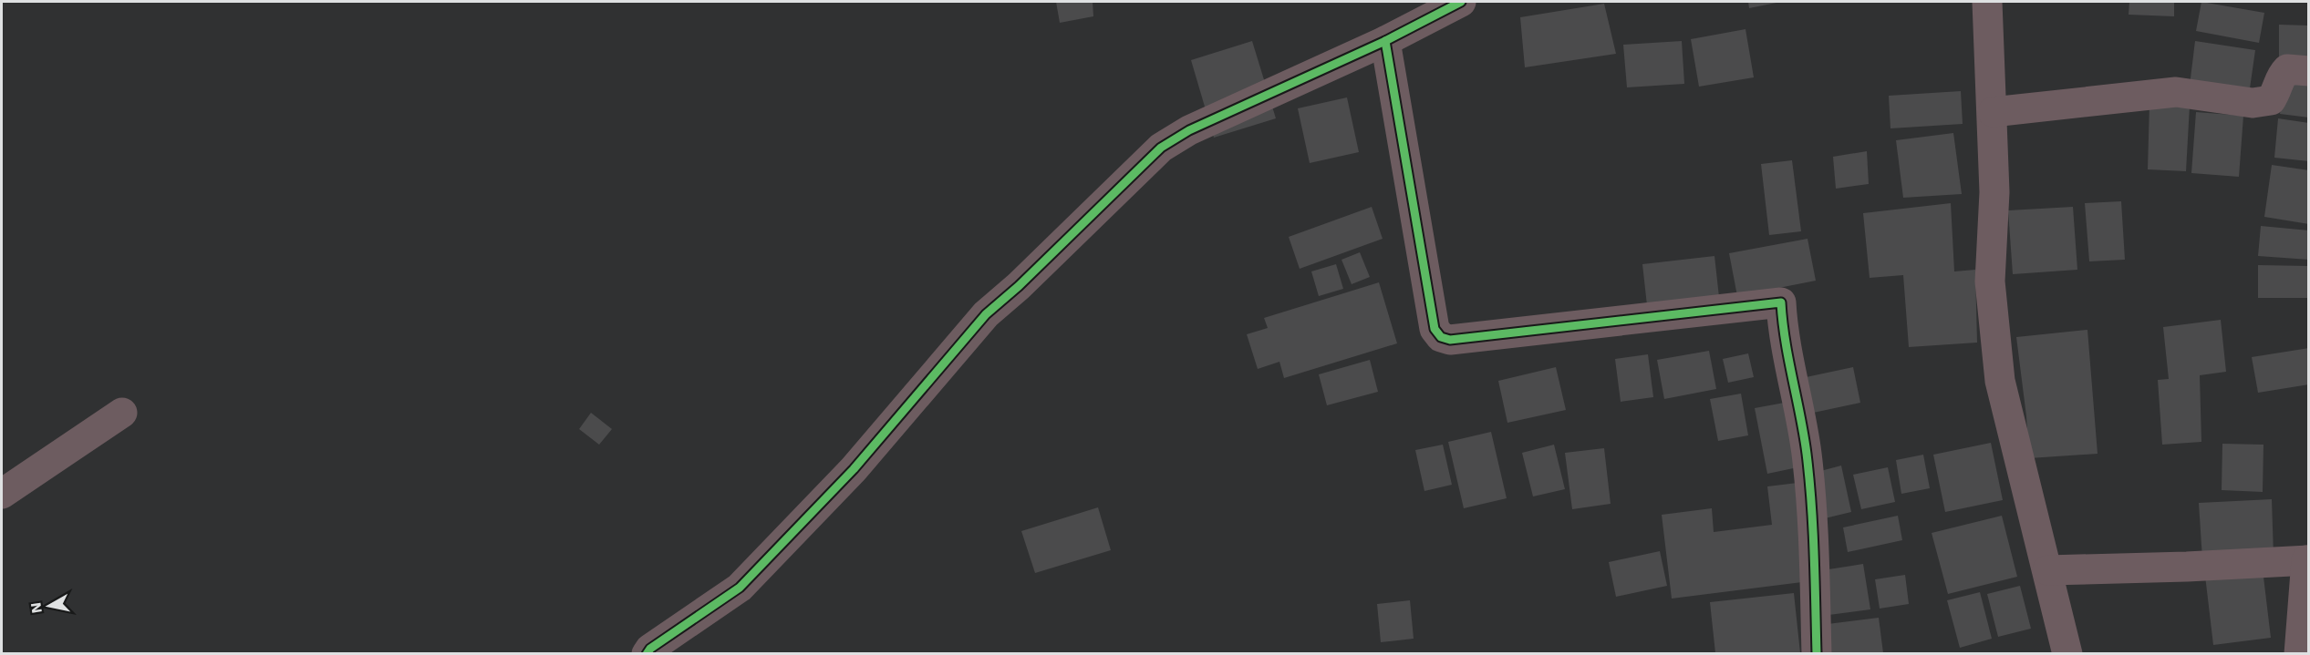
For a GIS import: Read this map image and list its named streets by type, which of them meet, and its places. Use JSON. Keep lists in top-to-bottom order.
{
  "north": "left"
}
